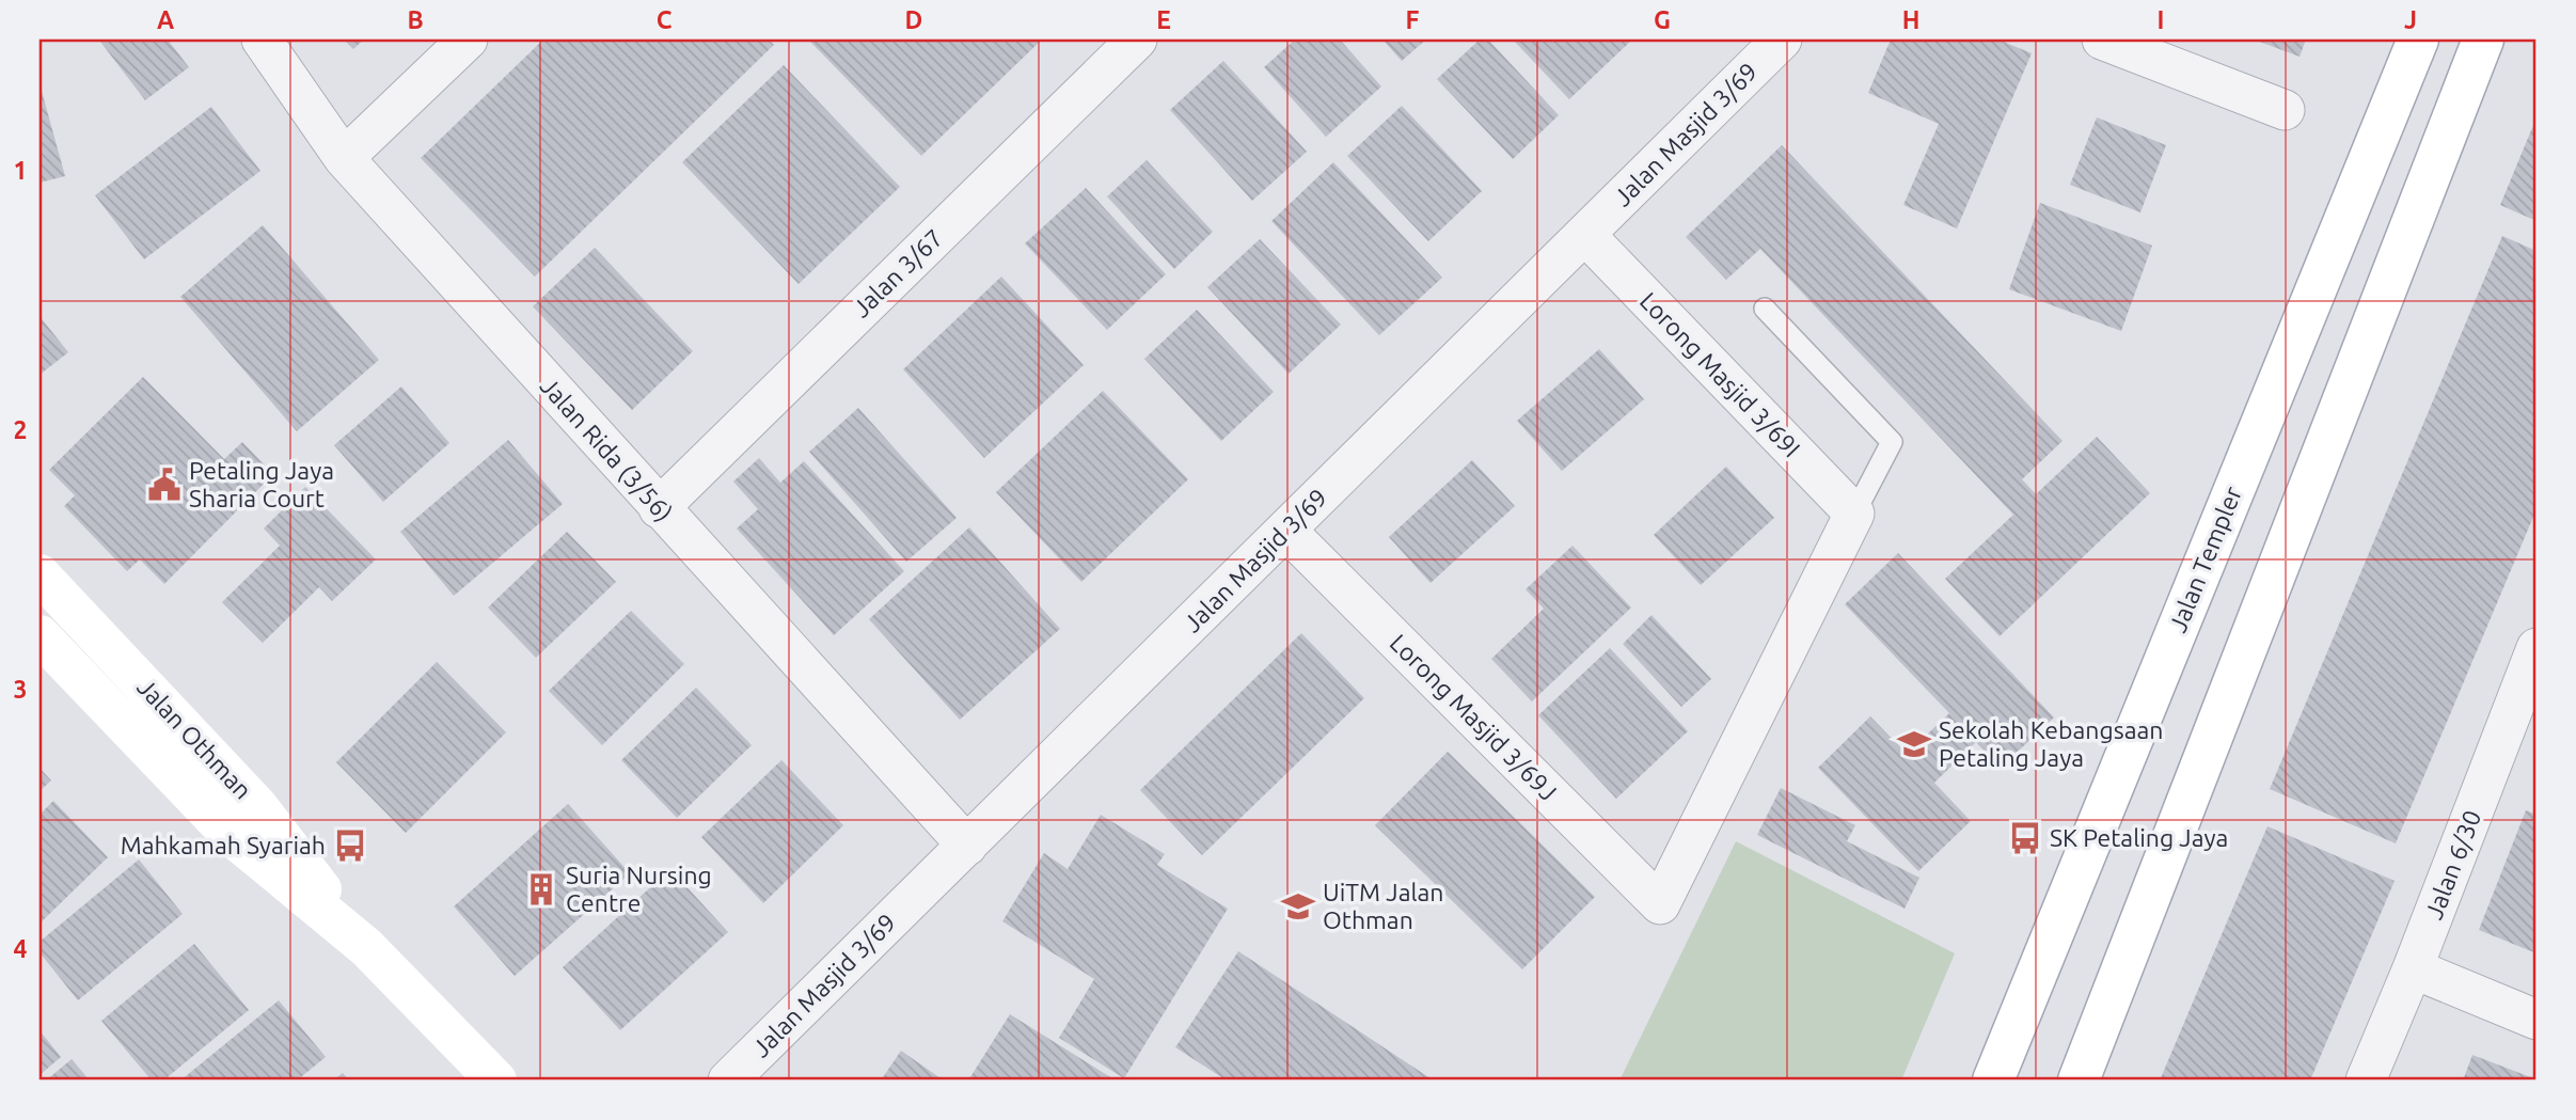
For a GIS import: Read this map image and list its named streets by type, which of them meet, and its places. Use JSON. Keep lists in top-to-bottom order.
{
  "streets": {
    "main road": ["Jalan Templer", "Jalan Othman"],
    "street": [
      "Jalan Masjid 3/69",
      "Jalan 3/67",
      "Lorong Masjid 3/69I",
      "Jalan Rida (3/56)",
      "Lorong Masjid 3/69J",
      "Jalan 6/30"
    ]
  },
  "crossings": [
    ["Jalan Masjid 3/69", "Lorong Masjid 3/69I"],
    ["Jalan Masjid 3/69", "Jalan Rida (3/56)"],
    ["Jalan Masjid 3/69", "Lorong Masjid 3/69J"],
    ["Jalan 3/67", "Jalan Rida (3/56)"],
    ["Lorong Masjid 3/69I", "Lorong Masjid 3/69J"]
  ],
  "places": {
    "public building": ["Petaling Jaya Sharia Court"],
    "school or university": ["Sekolah Kebangsaan Petaling Jaya", "UiTM Jalan Othman"],
    "bus stop": ["SK Petaling Jaya", "Mahkamah Syariah"],
    "building": ["Suria Nursing Centre"]
  },
  "grid": {
    "columns": [
      "A",
      "B",
      "C",
      "D",
      "E",
      "F",
      "G",
      "H",
      "I",
      "J"
    ],
    "rows": [
      "1",
      "2",
      "3",
      "4"
    ]
  }
}
